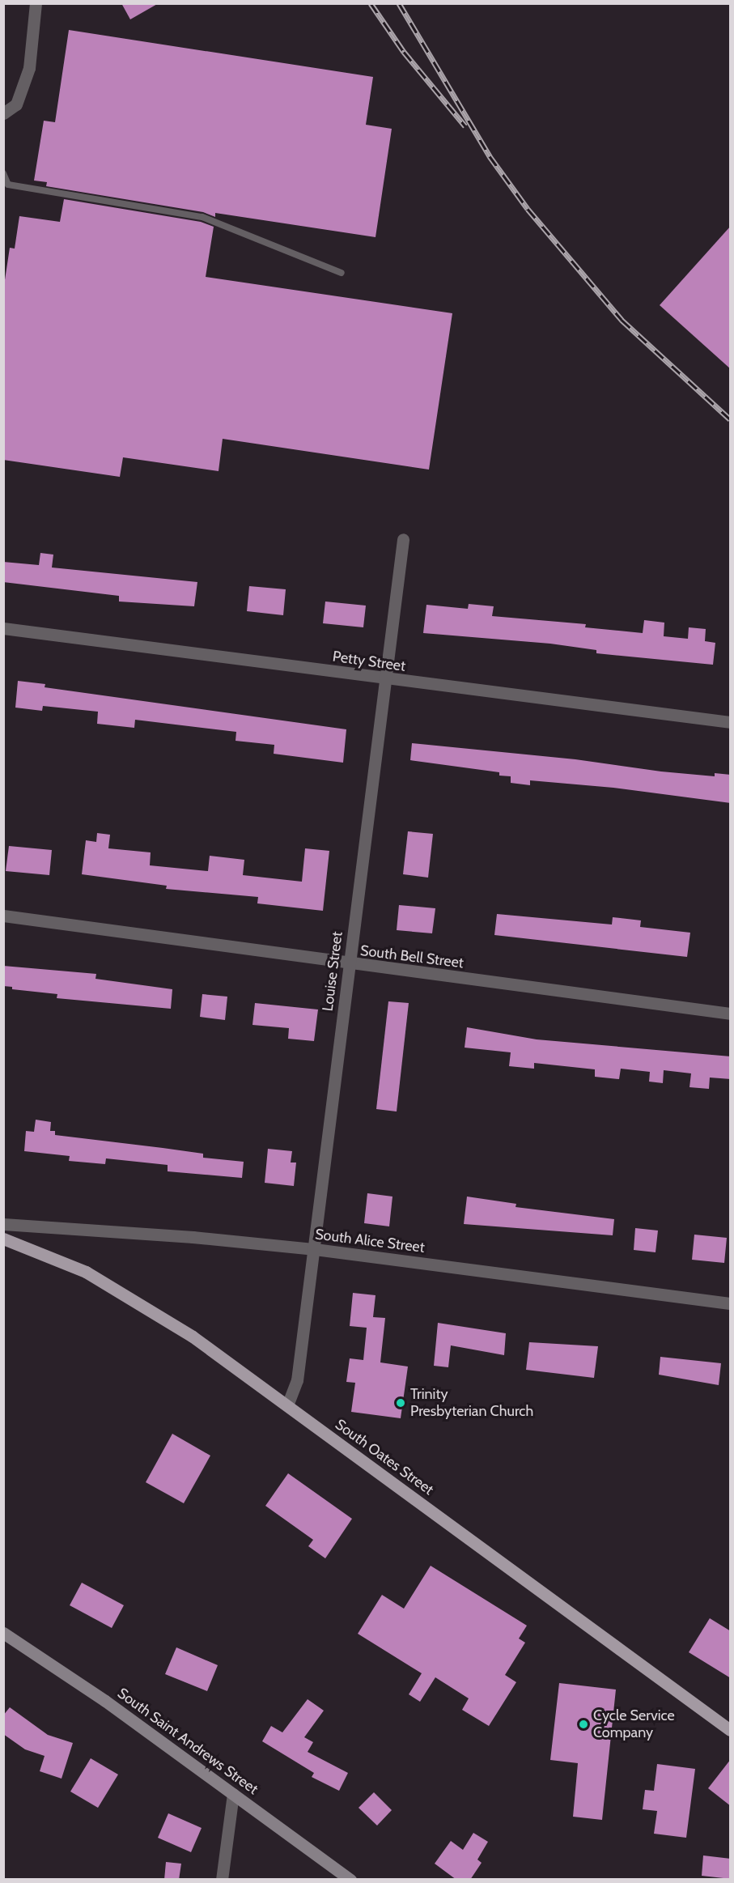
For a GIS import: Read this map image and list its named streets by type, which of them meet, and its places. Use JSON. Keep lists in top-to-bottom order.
{
  "streets": {
    "main road": ["South Oates Street"],
    "street": [
      "Petty Street",
      "South Bell Street",
      "Louise Street",
      "South Alice Street",
      "South Saint Andrews Street"
    ]
  },
  "crossings": [
    ["Petty Street", "Louise Street"],
    ["South Bell Street", "Louise Street"],
    ["Louise Street", "South Alice Street"],
    ["Louise Street", "South Oates Street"]
  ],
  "places": ["Trinity Presbyterian Church", "Cycle Service Company"]
}
